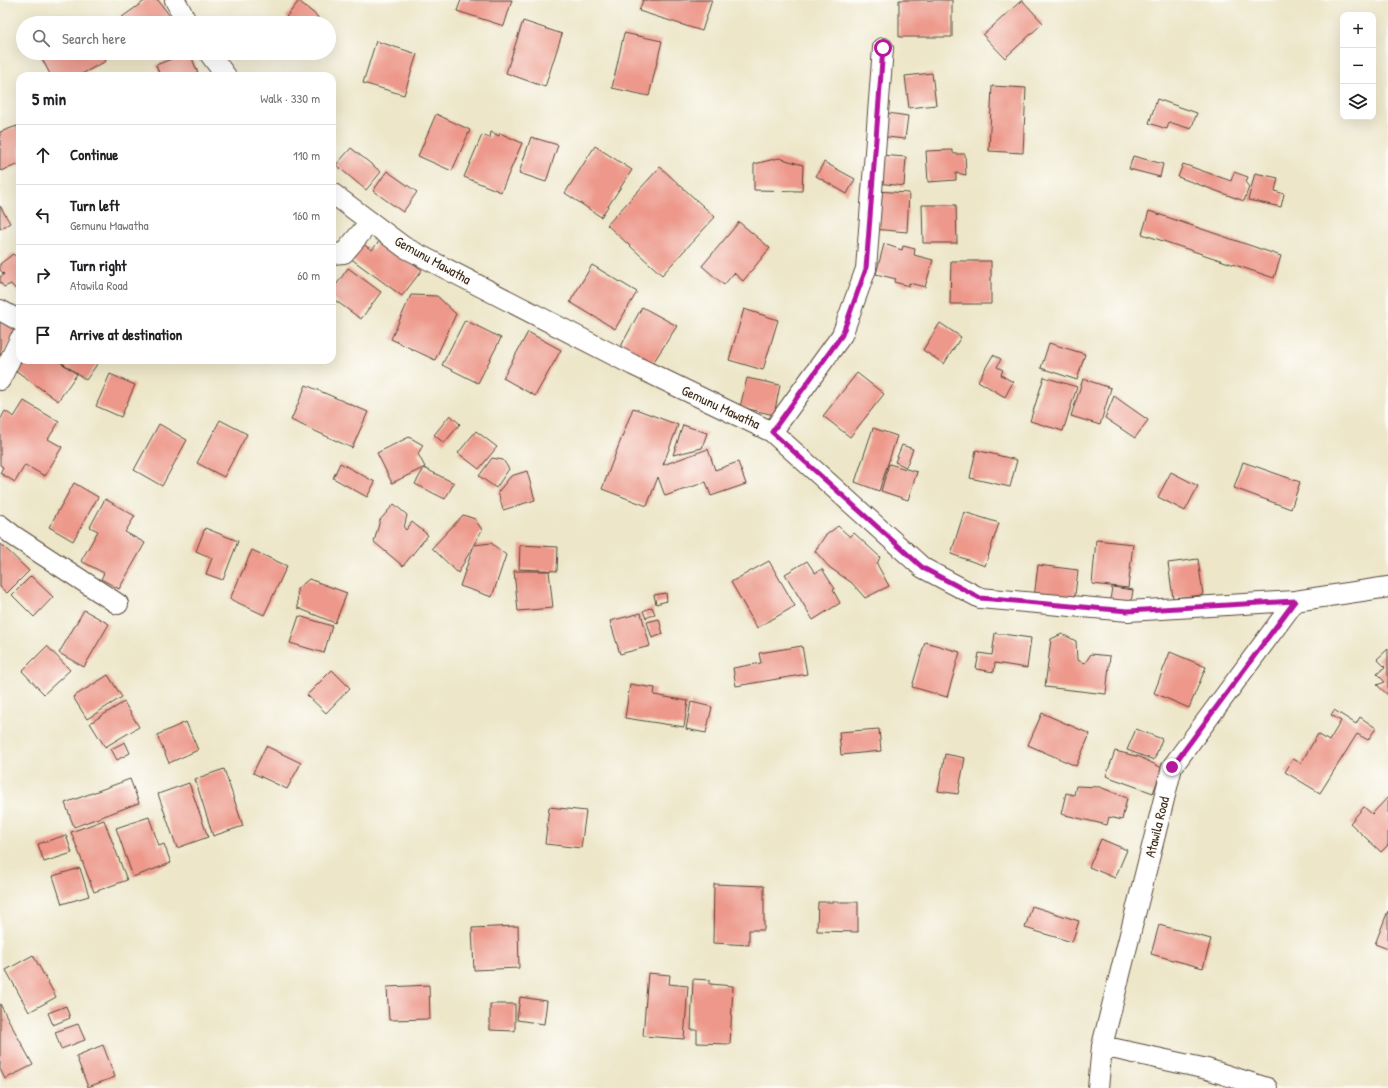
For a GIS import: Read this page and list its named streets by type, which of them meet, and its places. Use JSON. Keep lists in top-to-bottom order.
{
  "streets": {
    "street": ["Gemunu Mawatha", "Atawila Road"]
  },
  "crossings": [
    ["Gemunu Mawatha", "Atawila Road"]
  ],
  "page": {
    "map_buttons": ["+", "−"],
    "search": "Search here",
    "heading": ["5 min", "Walk · 330 m"],
    "list": [
      ["Continue", "110 m"],
      ["Turn left", "Gemunu Mawatha", "160 m"],
      ["Turn right", "Atawila Road", "60 m"],
      "Arrive at destination"
    ]
  }
}
